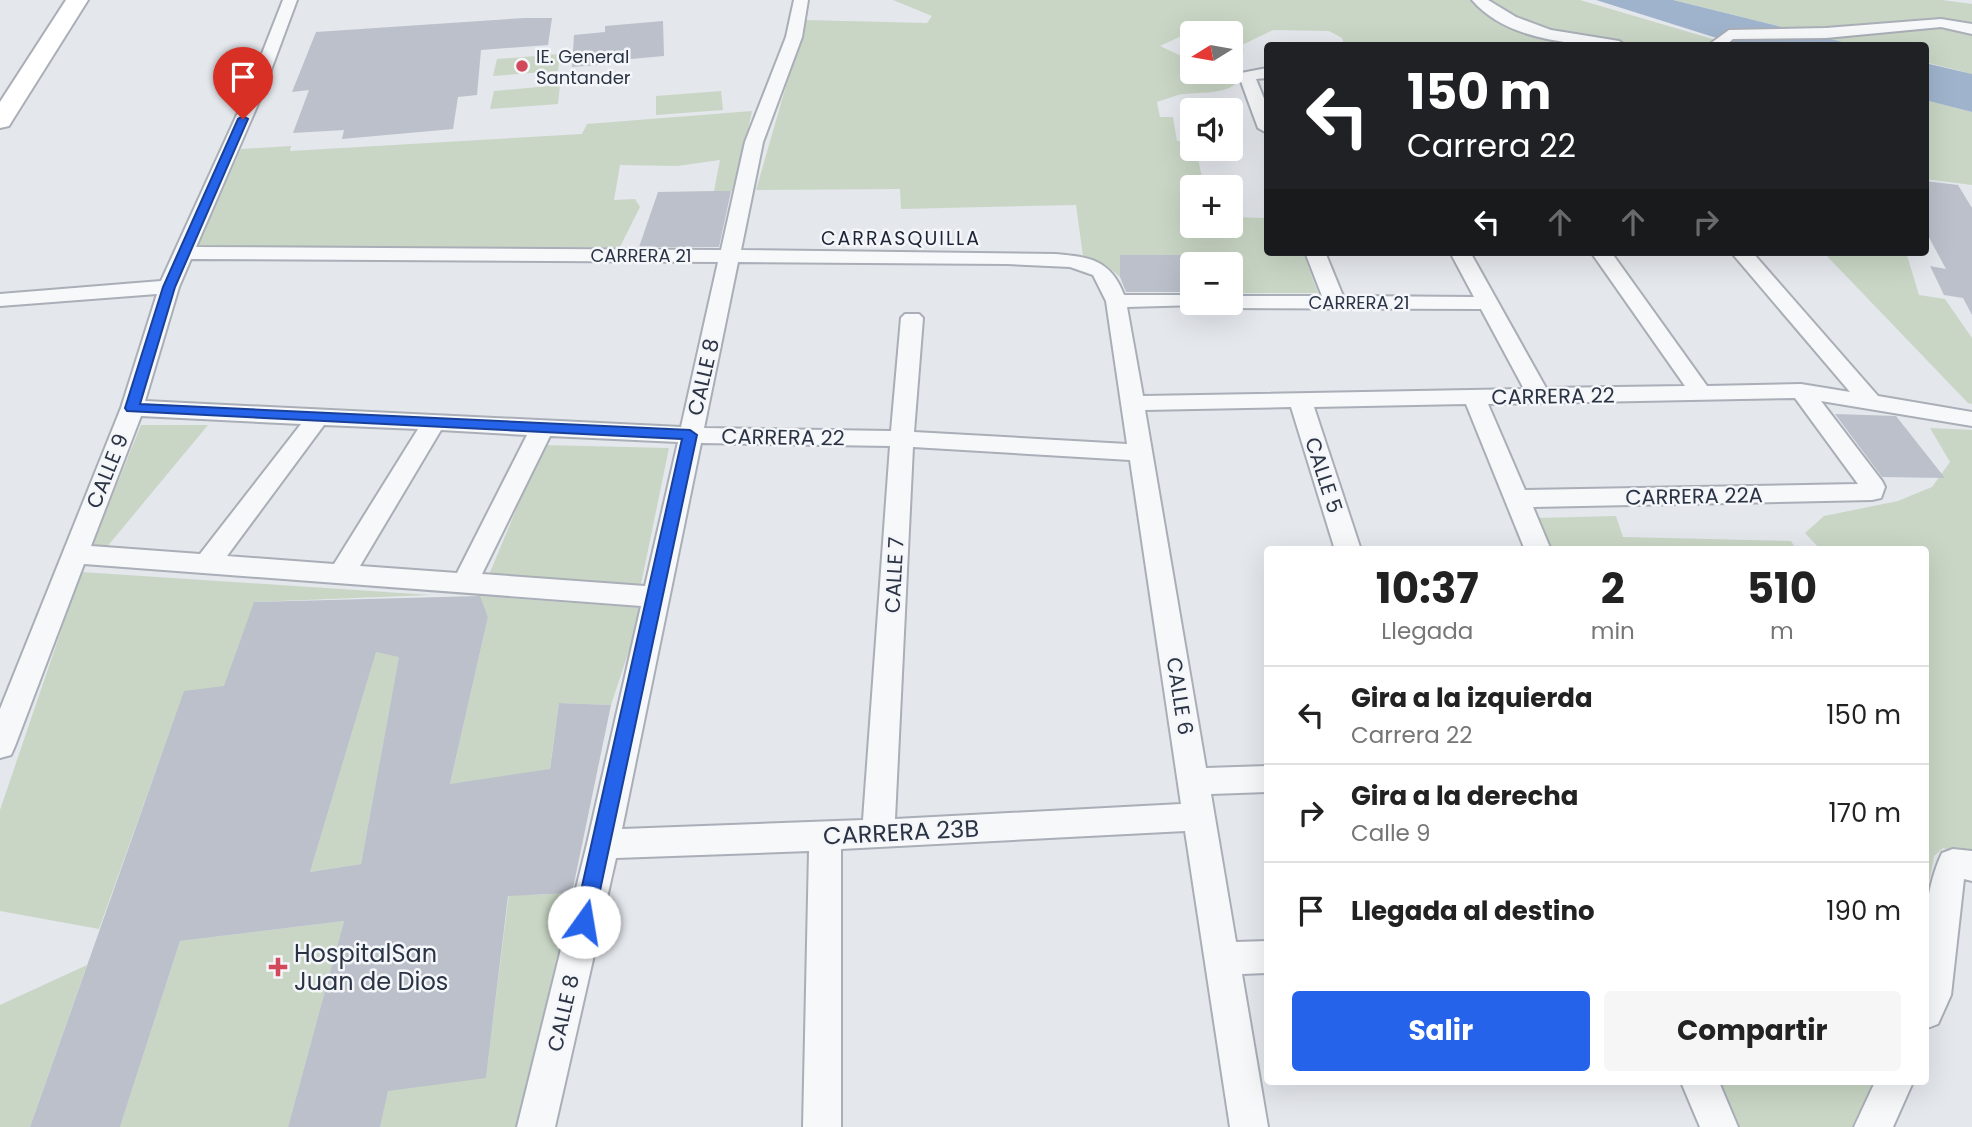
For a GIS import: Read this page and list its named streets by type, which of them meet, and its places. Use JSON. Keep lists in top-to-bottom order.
{
  "streets": {
    "street": [
      "CARRERA 21",
      "CALLE 8",
      "CARRERA 22",
      "CALLE 9",
      "CALLE 5",
      "CARRERA 22A",
      "CALLE 7",
      "CALLE 6",
      "CARRERA 23B"
    ]
  },
  "crossings": [
    ["CARRERA 21", "CALLE 8"],
    ["CARRERA 21", "CALLE 9"],
    ["CARRERA 21", "CALLE 6"],
    ["CALLE 8", "CARRERA 22"],
    ["CALLE 8", "CARRERA 23B"],
    ["CARRERA 22", "CALLE 9"],
    ["CARRERA 22", "CALLE 5"],
    ["CARRERA 22", "CARRERA 22A"],
    ["CARRERA 22", "CALLE 7"],
    ["CARRERA 22", "CALLE 6"],
    ["CALLE 7", "CARRERA 23B"],
    ["CALLE 6", "CARRERA 23B"]
  ],
  "districts": ["CARRASQUILLA"],
  "places": {
    "other": ["IE. General Santander"],
    "health": ["HospitalSan Juan de Dios"]
  },
  "north": "left",
  "page": {
    "map_buttons": ["+", "−"],
    "turn": ["150 m", "Carrera 22"],
    "eta": [
      "10:37",
      "Llegada",
      "2",
      "min",
      "510",
      "m"
    ],
    "list": [
      {
        "name": "Gira a la izquierda",
        "note": "Carrera 22",
        "value": "150 m"
      },
      {
        "name": "Gira a la derecha",
        "note": "Calle 9",
        "value": "170 m"
      },
      {
        "name": "Llegada al destino",
        "value": "190 m"
      }
    ],
    "buttons": ["Salir", "Compartir"]
  }
}
